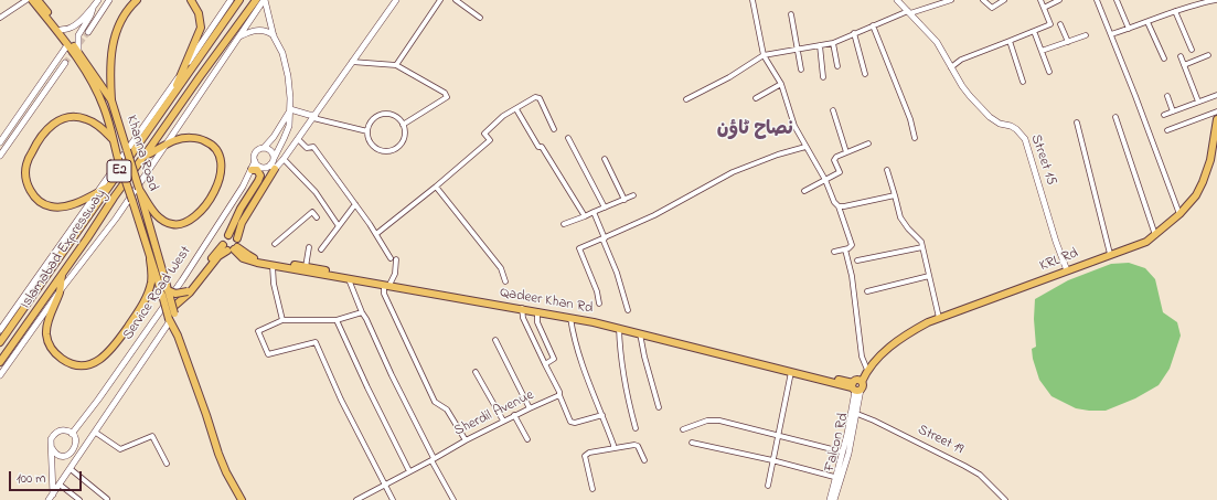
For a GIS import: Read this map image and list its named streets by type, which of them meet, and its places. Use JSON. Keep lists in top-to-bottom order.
{
  "streets": {
    "main road": [
      "Khanna Road",
      "E2",
      "Islamabad Expressway",
      "KRL Rd",
      "Qadeer Khan Rd"
    ],
    "street": [
      "Street 15",
      "Service Road West",
      "Sherdil Avenue",
      "Street 19",
      "Falcon Rd"
    ]
  },
  "crossings": [
    ["Khanna Road", "Service Road West"],
    ["Street 15", "KRL Rd"],
    ["KRL Rd", "Qadeer Khan Rd"],
    ["KRL Rd", "Falcon Rd"],
    ["Qadeer Khan Rd", "Falcon Rd"],
    ["Street 19", "Falcon Rd"]
  ],
  "districts": ["نصاح ٹاؤن"],
  "scale_bar": "100 m"
}
